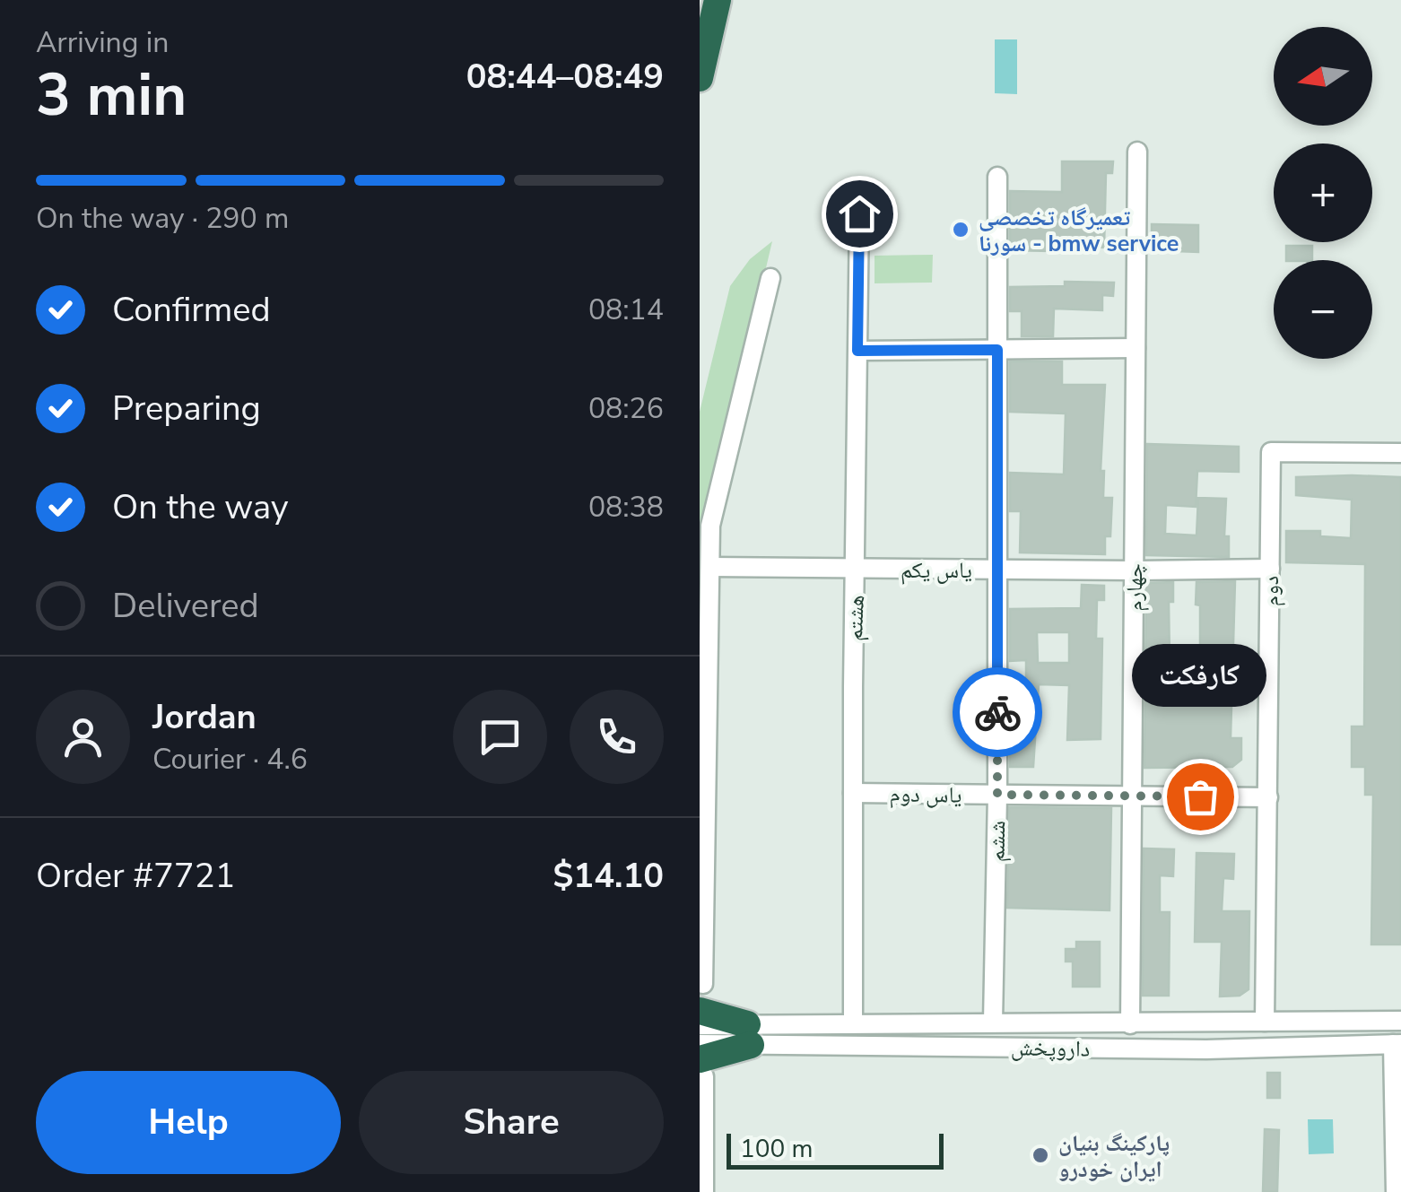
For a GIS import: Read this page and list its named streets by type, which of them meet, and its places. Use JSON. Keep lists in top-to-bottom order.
{
  "streets": {
    "street": [
      "یاس یکم",
      "چهارم",
      "دوم",
      "هشتم",
      "یاس دوم",
      "ششم",
      "داروپخش"
    ]
  },
  "crossings": [
    ["یاس یکم", "چهارم"],
    ["یاس یکم", "دوم"],
    ["یاس یکم", "هشتم"],
    ["یاس یکم", "ششم"],
    ["چهارم", "یاس دوم"],
    ["چهارم", "داروپخش"],
    ["دوم", "یاس دوم"],
    ["دوم", "داروپخش"],
    ["هشتم", "یاس دوم"],
    ["هشتم", "داروپخش"],
    ["یاس دوم", "ششم"],
    ["ششم", "داروپخش"]
  ],
  "places": ["تعمیرگاه تخصصی سورنا - bmw service", "کارفکت", "پارکینگ بنیان ایران خودرو"],
  "scale_bar": "100 m",
  "north": "left",
  "page": {
    "heading": ["3 min", "Arriving in", "08:44–08:49"],
    "panel": [
      "Jordan",
      "Courier · 4.6",
      "Order #7721",
      "$14.10"
    ],
    "map_buttons": ["+", "−"],
    "bar": "On the way · 290 m",
    "list": [
      ["Confirmed", "08:14"],
      ["Preparing", "08:26"],
      ["On the way", "08:38"],
      "Delivered"
    ],
    "bubble": "کارفکت",
    "buttons": ["Help", "Share"],
    "scale": "100 m"
  }
}
